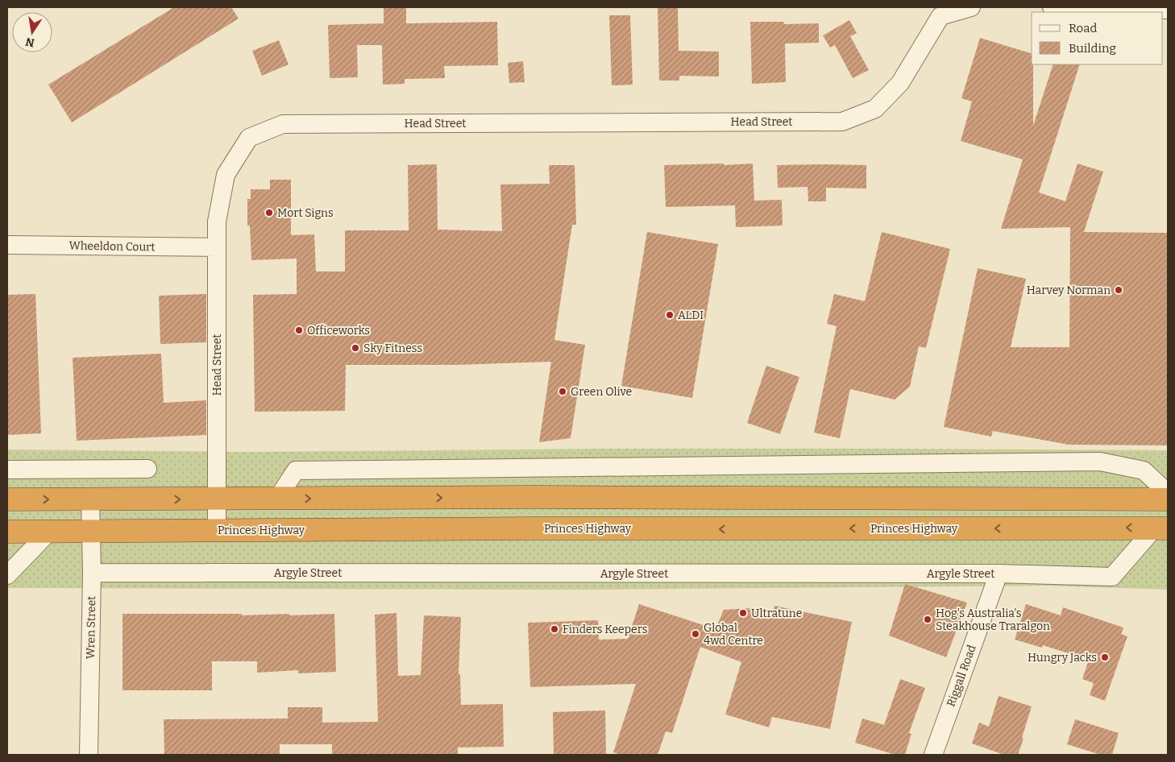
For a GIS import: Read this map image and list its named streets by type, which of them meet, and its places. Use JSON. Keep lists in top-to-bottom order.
{
  "streets": {
    "highway": ["Princes Highway"],
    "street": [
      "Head Street",
      "Wheeldon Court",
      "Argyle Street",
      "Wren Street",
      "Riggall Road"
    ]
  },
  "crossings": [
    ["Head Street", "Wheeldon Court"],
    ["Head Street", "Princes Highway"],
    ["Princes Highway", "Argyle Street"],
    ["Princes Highway", "Wren Street"],
    ["Argyle Street", "Wren Street"],
    ["Argyle Street", "Riggall Road"]
  ],
  "places": [
    "Mort Signs",
    "Harvey Norman",
    "ALDI",
    "Officeworks",
    "Sky Fitness",
    "Green Olive",
    "Ultratune",
    "Hog's Australia's Steakhouse Traralgon",
    "Finders Keepers",
    "Global 4wd Centre",
    "Hungry Jacks"
  ],
  "legend": ["Road", "Building"],
  "north": "bottom"
}
